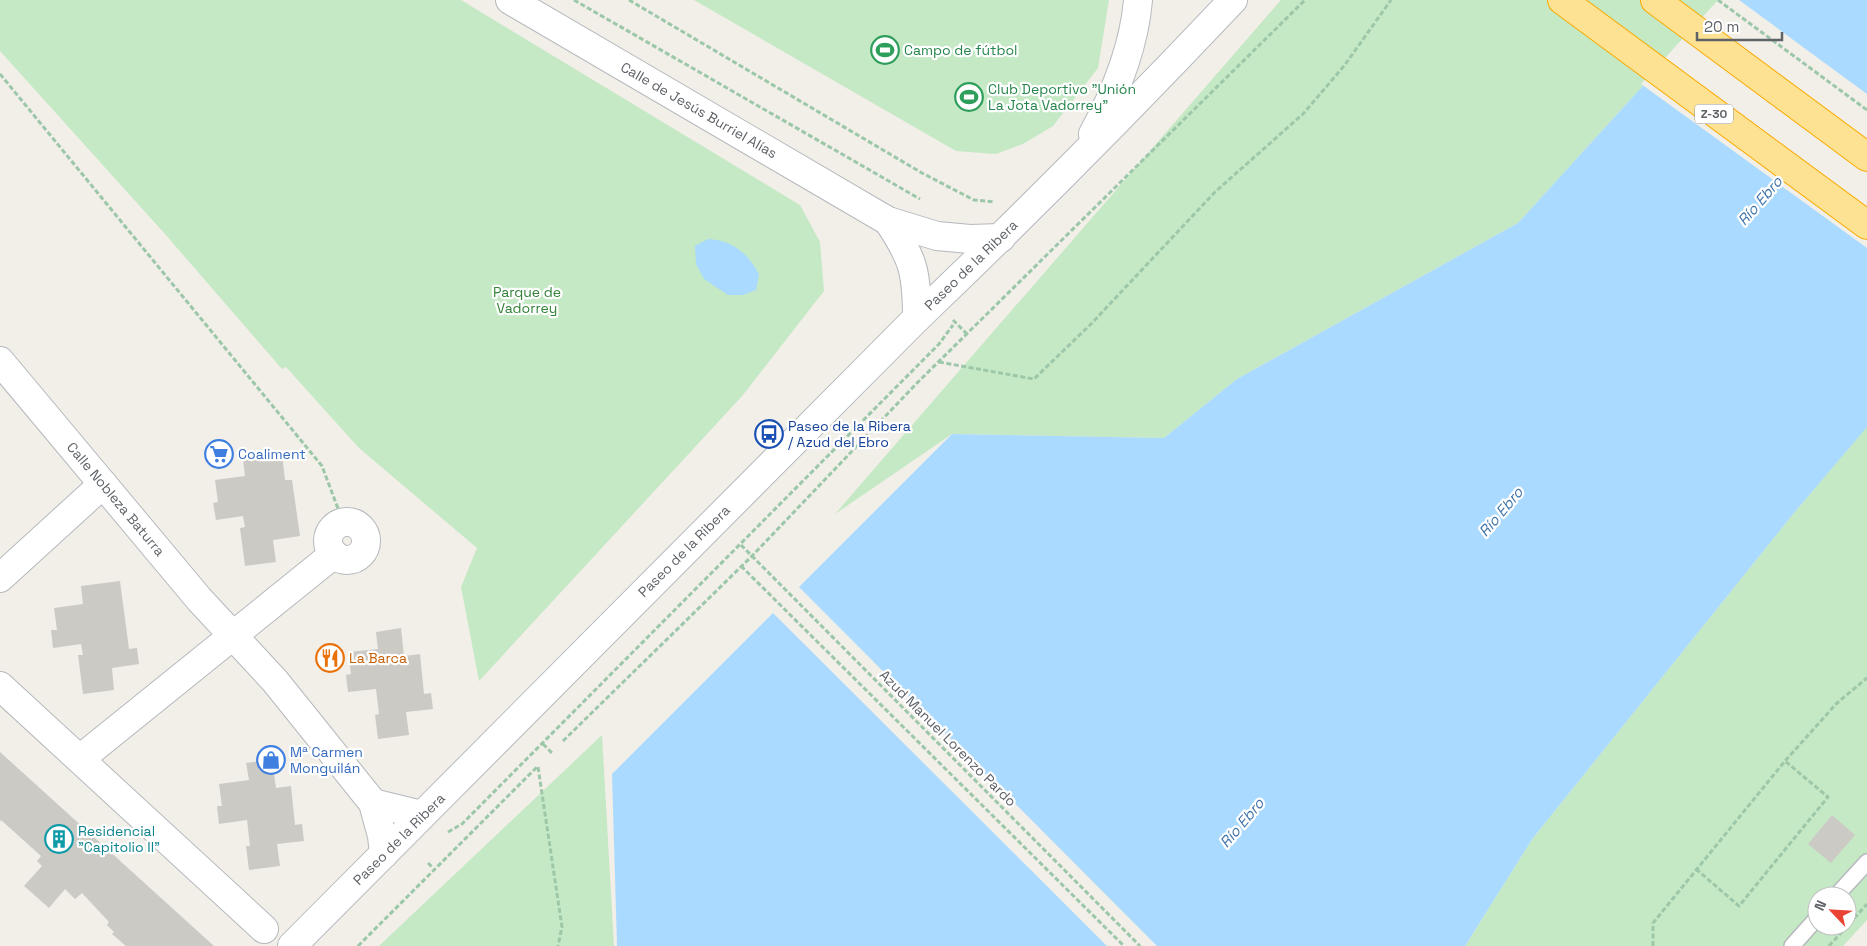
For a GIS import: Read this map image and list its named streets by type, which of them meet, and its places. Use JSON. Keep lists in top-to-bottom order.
{
  "streets": {
    "highway": ["Z-30"],
    "street": ["Calle de Jesús Burriel Alías", "Paseo de la Ribera", "Calle Nobleza Baturra"],
    "path": ["Azud Manuel Lorenzo Pardo"]
  },
  "crossings": [
    ["Calle de Jesús Burriel Alías", "Paseo de la Ribera"],
    ["Paseo de la Ribera", "Calle Nobleza Baturra"]
  ],
  "water": ["Río Ebro"],
  "parks": ["Parque de Vadorrey"],
  "places": {
    "sports": ["Campo de fútbol", "Club Deportivo \"Unión La Jota Vadorrey\""],
    "bus stop": ["Paseo de la Ribera / Azud del Ebro"],
    "supermarket": ["Coaliment"],
    "restaurant": ["La Barca"],
    "shop": ["Mª Carmen Monguilán"],
    "building": ["Residencial \"Capitolio II\""]
  },
  "scale_bar": "20 m",
  "north": "top left"
}
